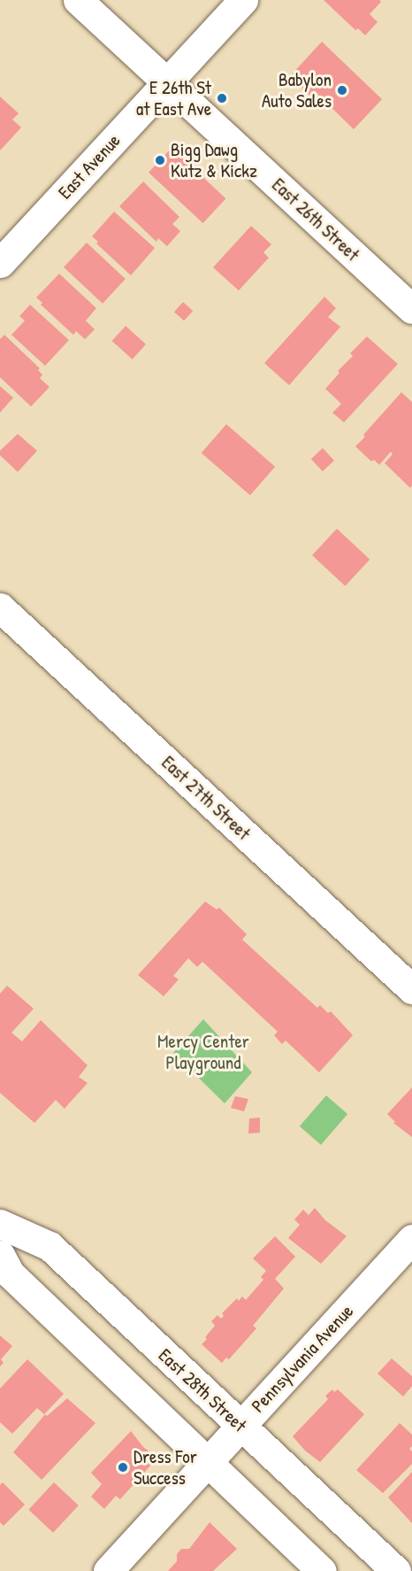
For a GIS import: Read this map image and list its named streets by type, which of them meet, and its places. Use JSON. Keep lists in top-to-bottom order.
{
  "streets": {
    "street": [
      "East Avenue",
      "East 26th Street",
      "East 27th Street",
      "Pennsylvania Avenue",
      "East 28th Street"
    ]
  },
  "crossings": [
    ["East Avenue", "East 26th Street"],
    ["Pennsylvania Avenue", "East 28th Street"]
  ],
  "parks": ["Mercy Center Playground"],
  "places": [
    "Babylon Auto Sales",
    "E 26th St at East Ave",
    "Bigg Dawg Kutz & Kickz",
    "Dress For Success"
  ]
}
